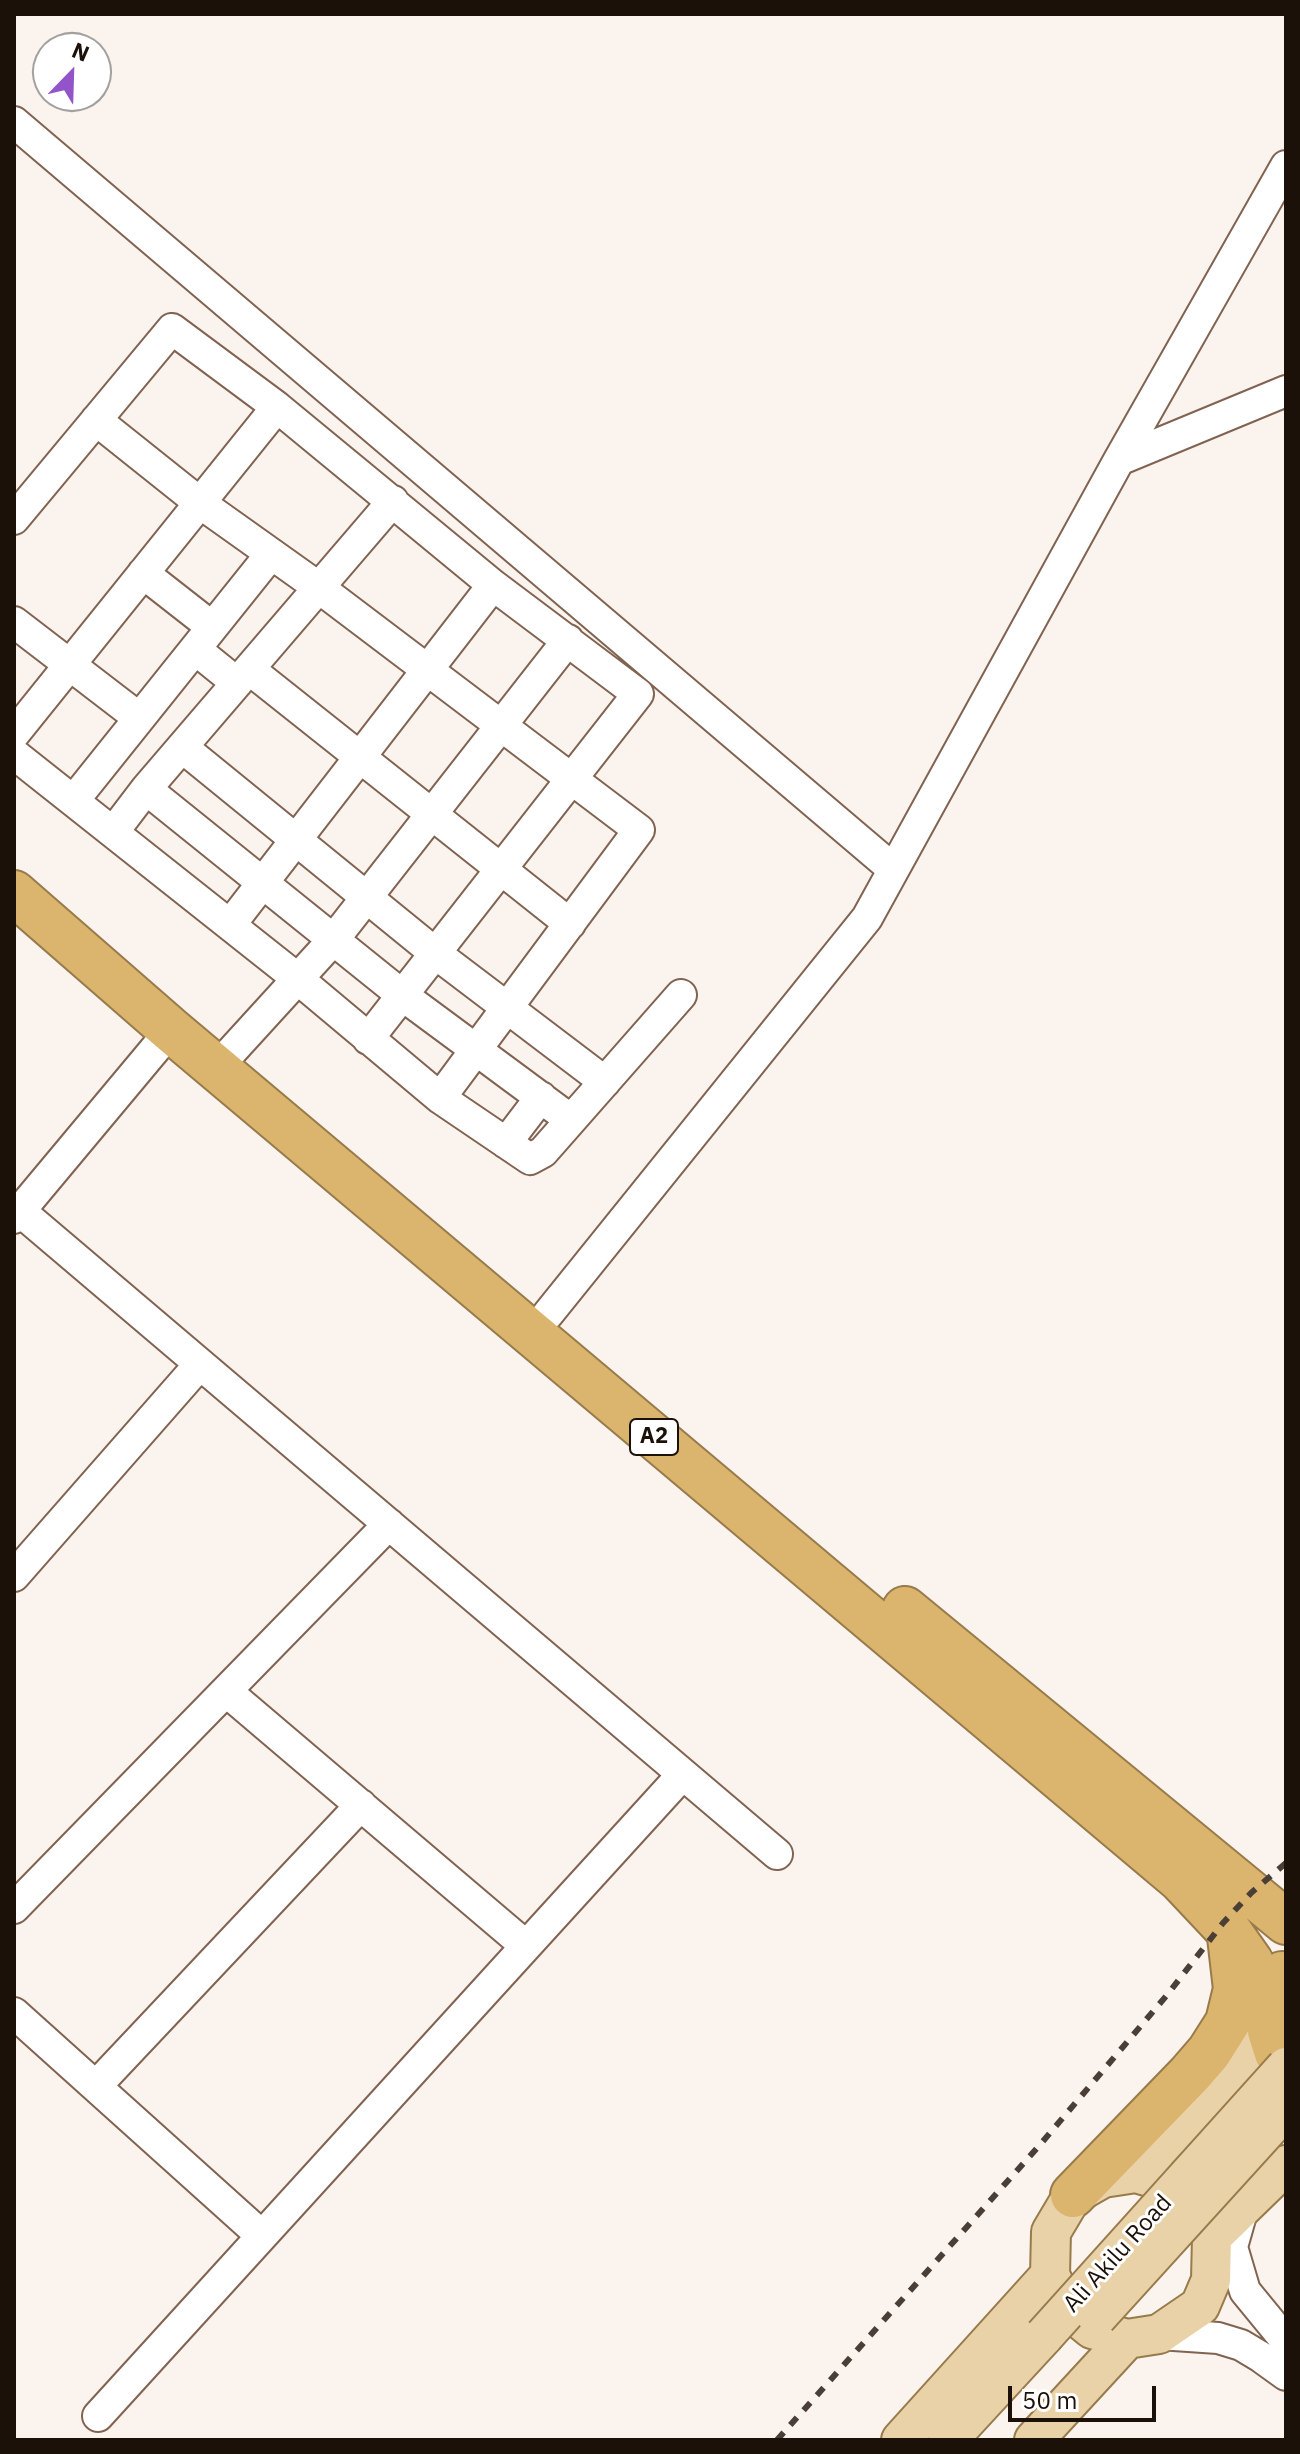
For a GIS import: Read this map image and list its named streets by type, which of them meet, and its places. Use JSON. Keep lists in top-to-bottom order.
{
  "streets": {
    "highway": ["A2"],
    "main road": ["Ali Akilu Road"]
  },
  "crossings": [
    ["A2", "Ali Akilu Road"]
  ],
  "scale_bar": "50 m",
  "north": "top right"
}
